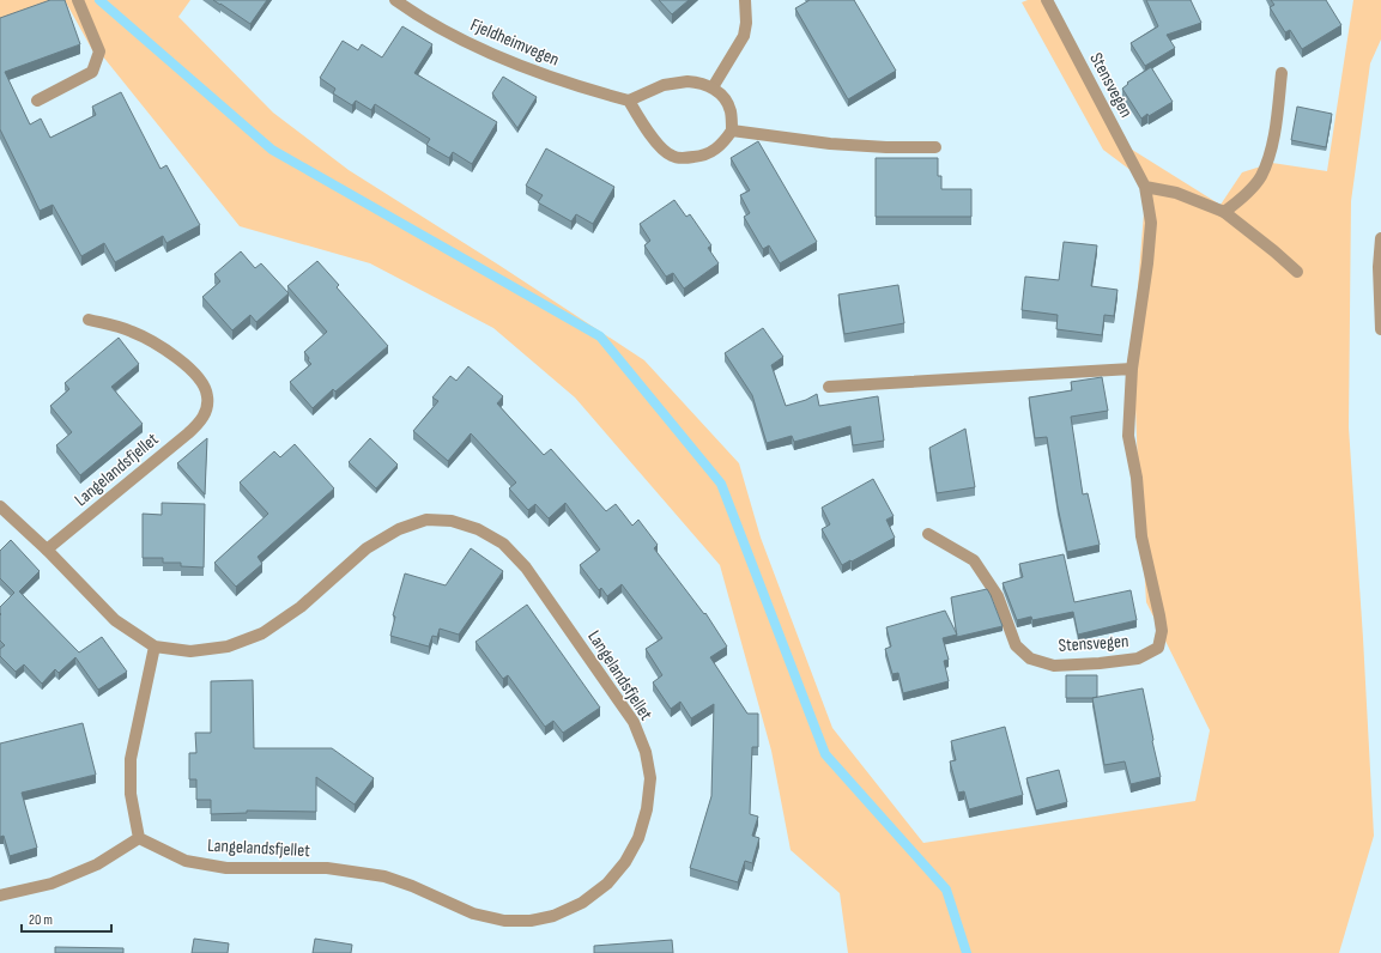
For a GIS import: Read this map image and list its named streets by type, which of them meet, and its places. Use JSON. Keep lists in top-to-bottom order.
{
  "streets": {
    "street": ["Fjeldheimvegen", "Stensvegen", "Langelandsfjellet"]
  },
  "scale_bar": "20 m"
}
